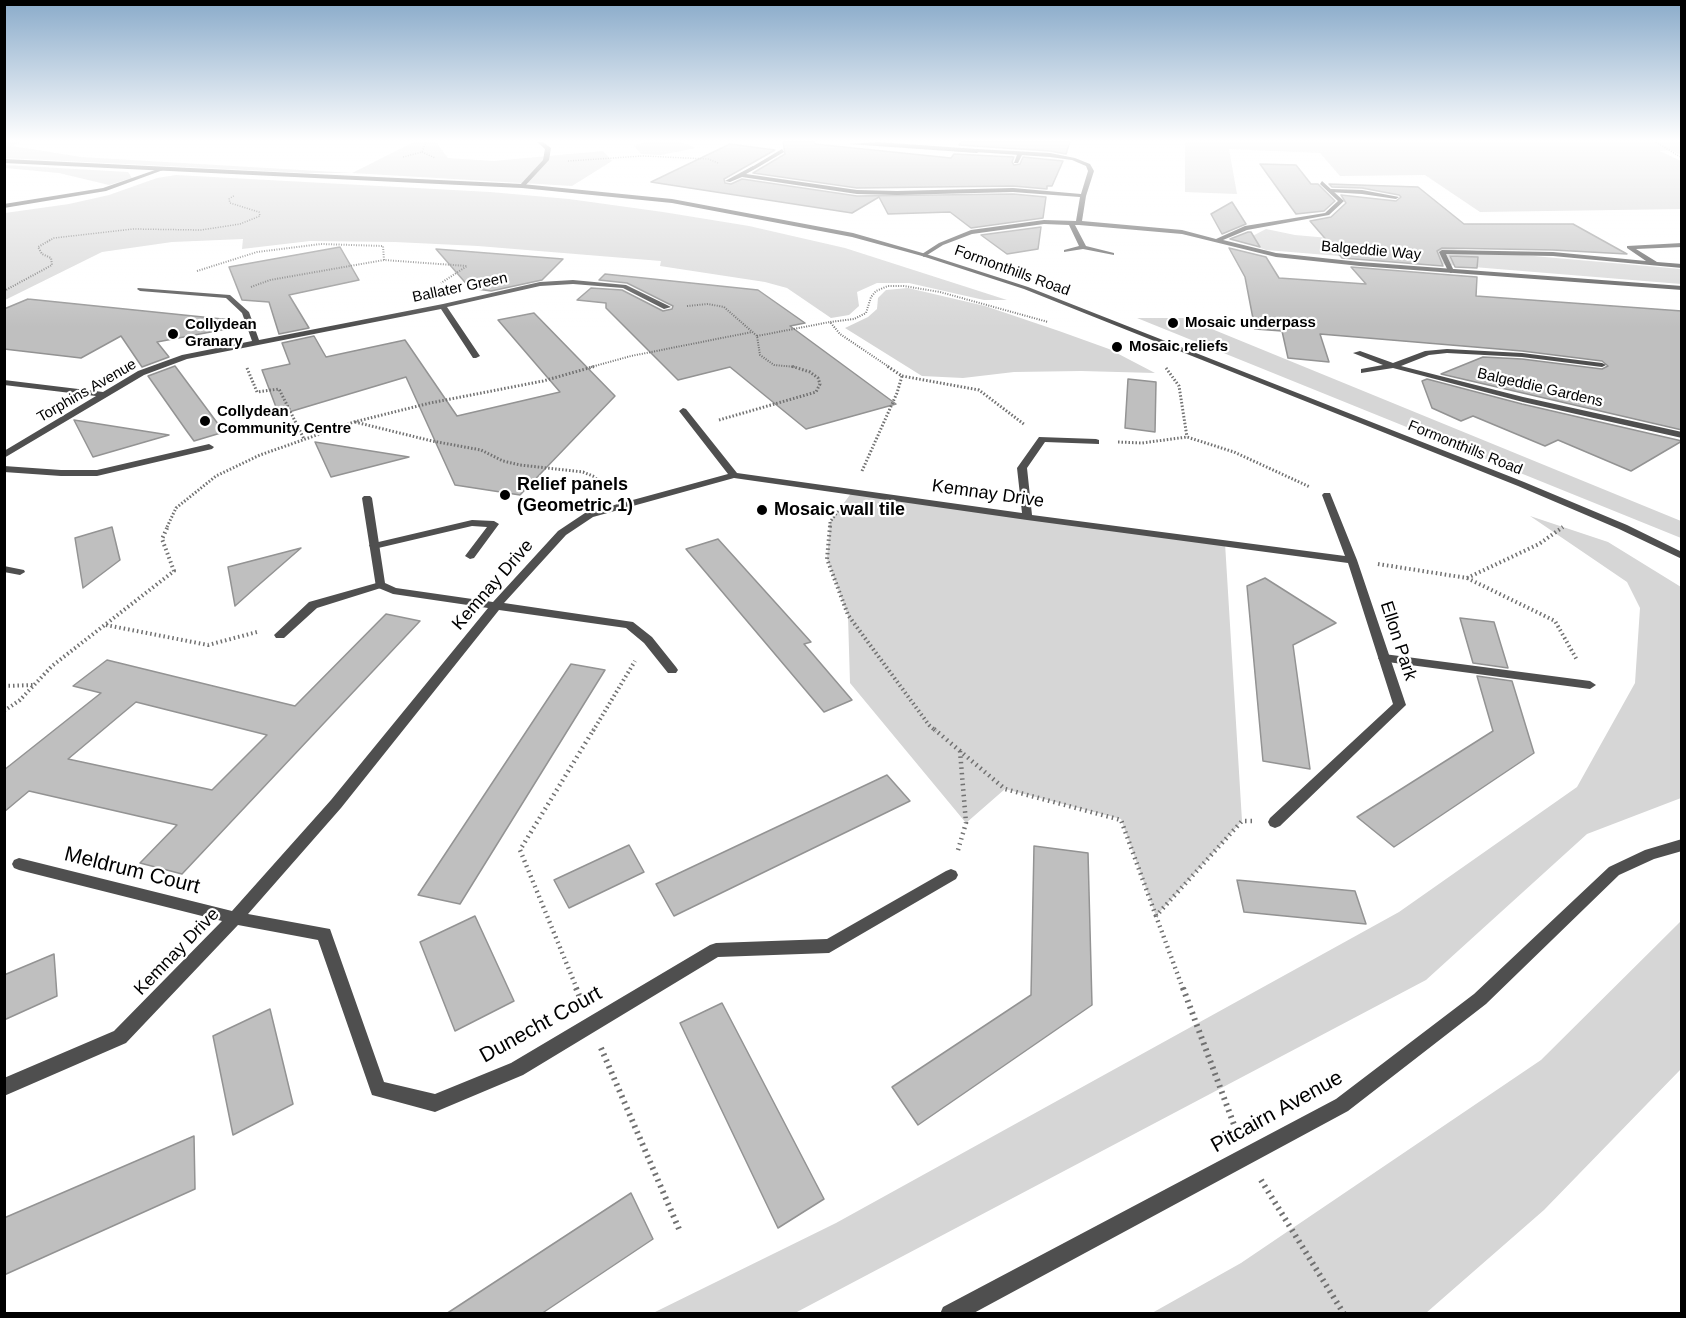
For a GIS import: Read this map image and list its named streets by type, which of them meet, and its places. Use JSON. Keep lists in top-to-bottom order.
{
  "streets": {
    "street": [
      "Balgeddie Way",
      "Formonthills Road",
      "Ballater Green",
      "Balgeddie Gardens",
      "Torphins Avenue",
      "Kemnay Drive",
      "Ellon Park",
      "Meldrum Court",
      "Dunecht Court",
      "Pitcairn Avenue"
    ]
  },
  "crossings": [
    ["Balgeddie Way", "Formonthills Road"],
    ["Ballater Green", "Torphins Avenue"],
    ["Kemnay Drive", "Ellon Park"],
    ["Kemnay Drive", "Meldrum Court"],
    ["Kemnay Drive", "Dunecht Court"],
    ["Meldrum Court", "Dunecht Court"]
  ],
  "places": [
    "Mosaic underpass",
    "Collydean Granary",
    "Mosaic reliefs",
    "Collydean Community Centre",
    "Relief panels (Geometric 1)",
    "Mosaic wall tile"
  ]
}
